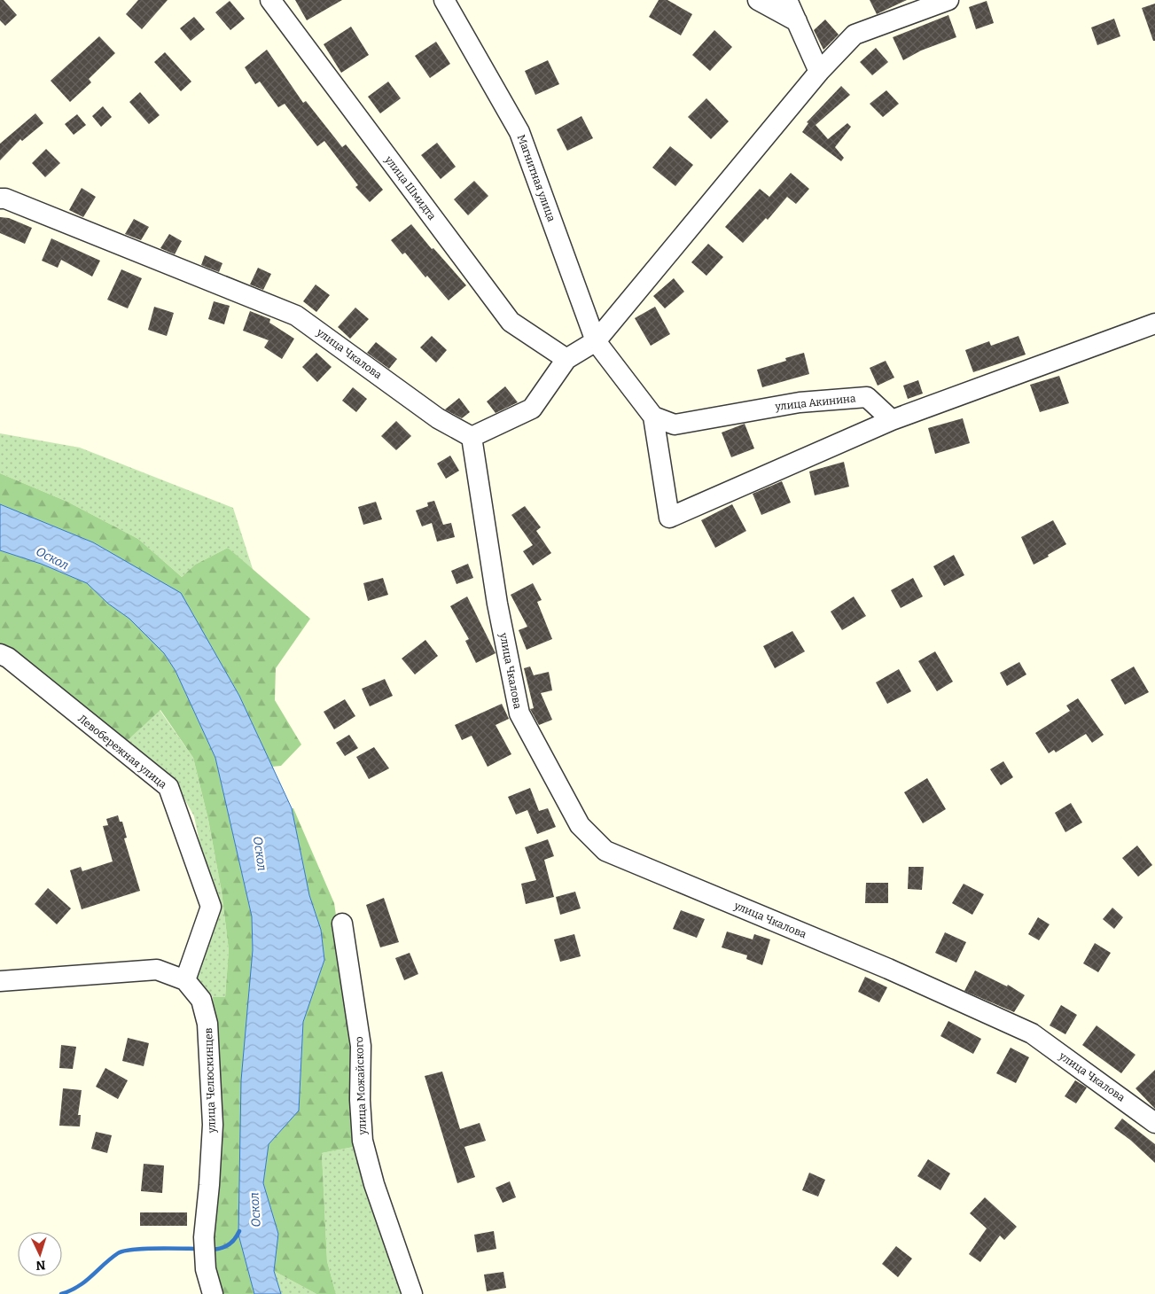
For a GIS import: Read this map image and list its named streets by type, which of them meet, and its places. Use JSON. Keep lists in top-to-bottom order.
{
  "streets": {
    "street": [
      "Магнитная улица",
      "улица Шмидта",
      "улица Чкалова",
      "улица Акинина",
      "Левобережная улица",
      "улица Челюскинцев",
      "улица Можайского"
    ]
  },
  "crossings": [
    ["Левобережная улица", "улица Челюскинцев"]
  ],
  "water": ["Оскол"],
  "north": "bottom"
}
